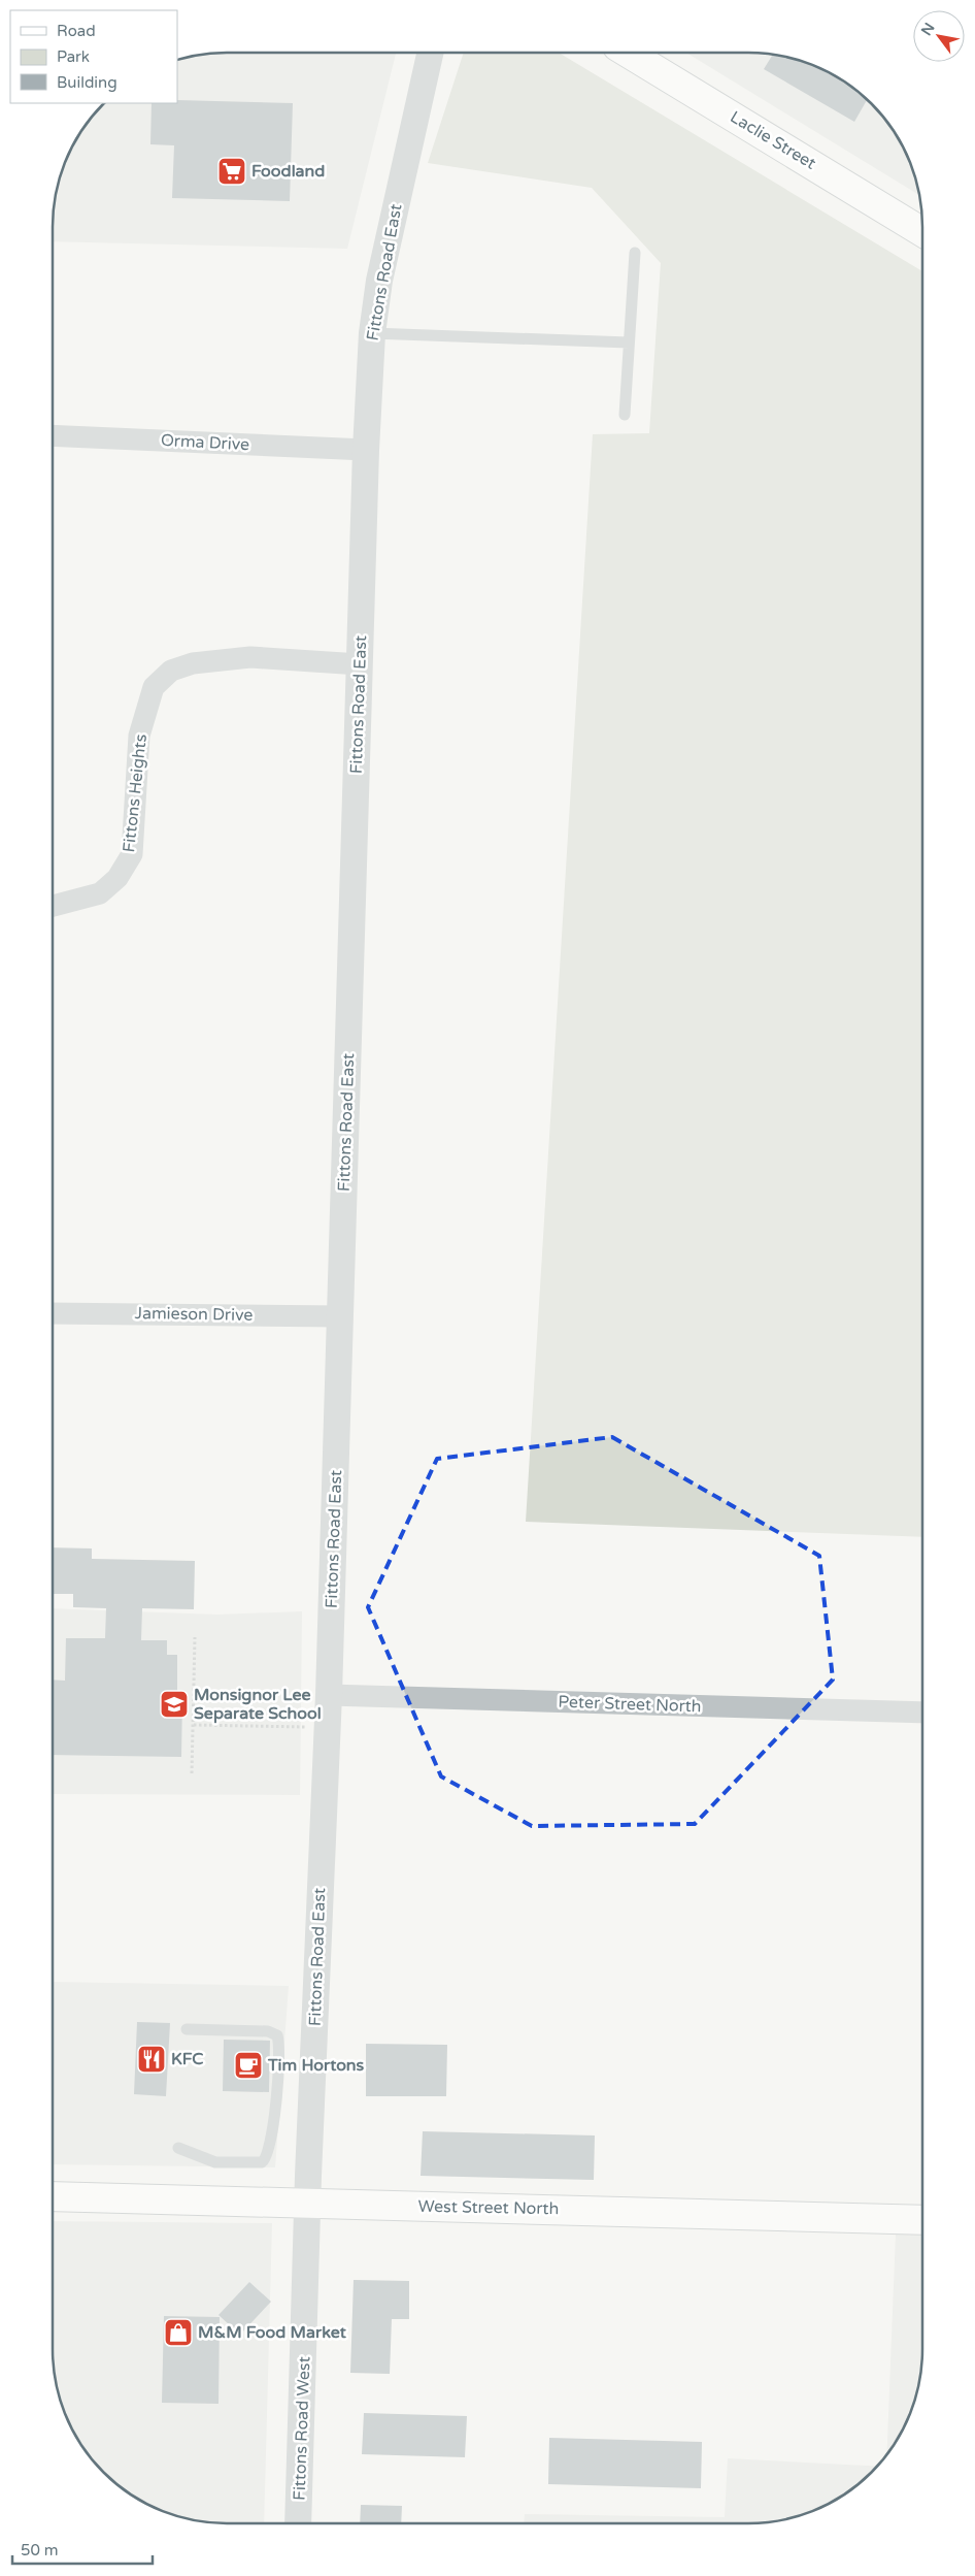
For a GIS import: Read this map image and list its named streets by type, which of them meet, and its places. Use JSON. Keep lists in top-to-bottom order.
{
  "streets": {
    "main road": ["Laclie Street", "West Street North"],
    "street": [
      "Fittons Road East",
      "Orma Drive",
      "Fittons Heights",
      "Jamieson Drive",
      "Peter Street North",
      "Fittons Road West"
    ]
  },
  "crossings": [
    ["Fittons Road East", "Orma Drive"],
    ["Fittons Road East", "Fittons Heights"],
    ["Fittons Road East", "Jamieson Drive"],
    ["Fittons Road East", "Peter Street North"],
    ["Fittons Road East", "West Street North"],
    ["Fittons Road East", "Fittons Road West"],
    ["West Street North", "Fittons Road West"]
  ],
  "places": {
    "supermarket": ["Foodland"],
    "school or university": ["Monsignor Lee Separate School"],
    "restaurant": ["KFC"],
    "cafe": ["Tim Hortons"],
    "shop": ["M&M Food Market"]
  },
  "legend": ["Road", "Park", "Building"],
  "scale_bar": "50 m",
  "north": "top left"
}
